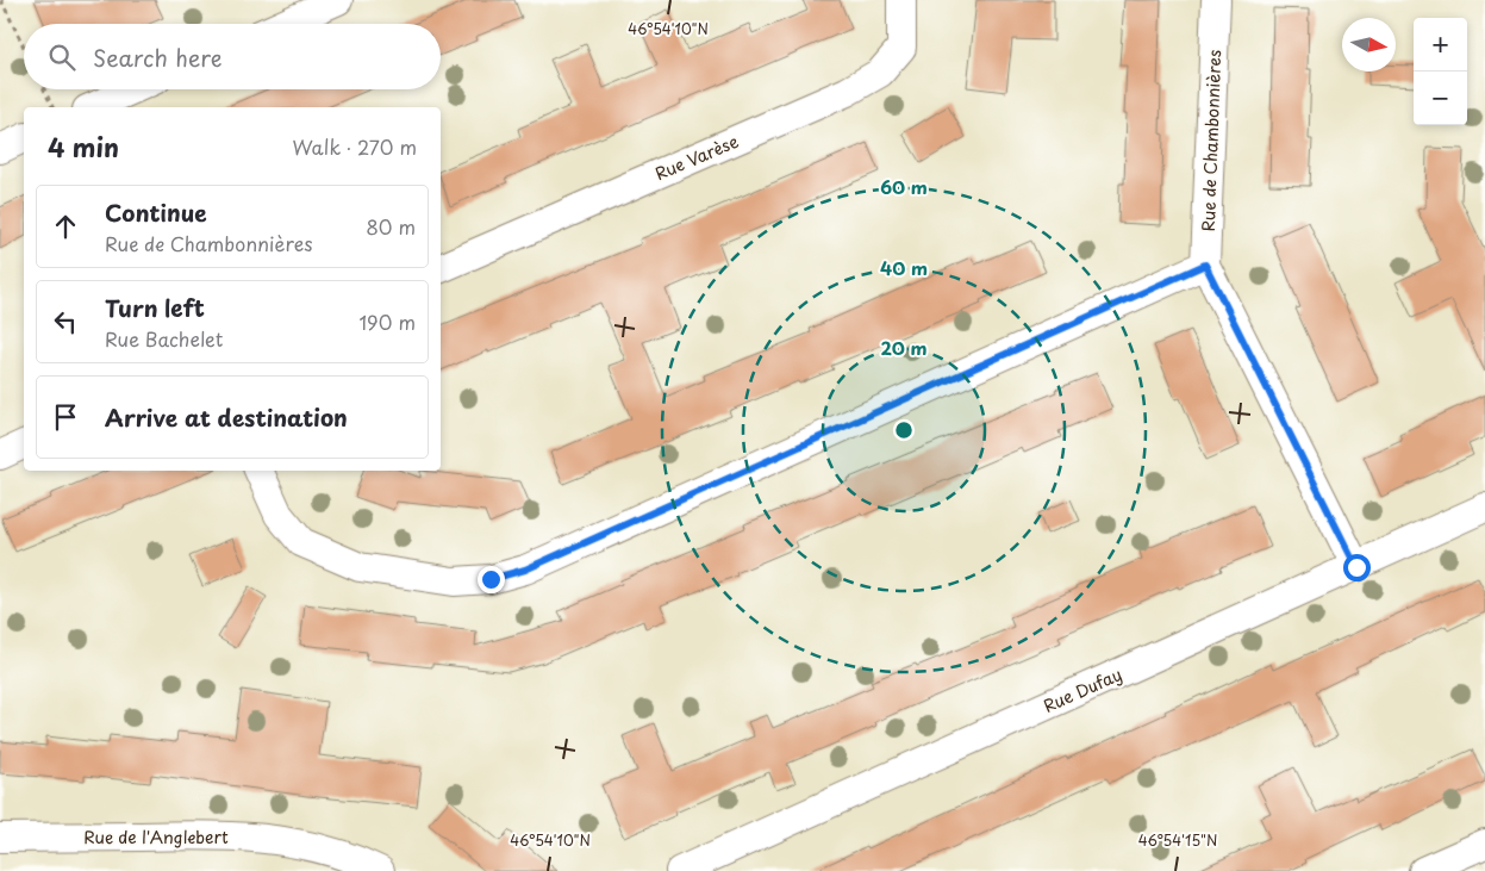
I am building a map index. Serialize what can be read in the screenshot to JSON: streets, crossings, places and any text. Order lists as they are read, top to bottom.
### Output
{
  "streets": {
    "street": [
      "Rue de Chambonnières",
      "Rue Varèse",
      "Rue Dufay",
      "Rue de l'Anglebert"
    ]
  },
  "crossings": [
    ["Rue de Chambonnières", "Rue Dufay"]
  ],
  "north": "right",
  "page": {
    "map_buttons": ["+", "−"],
    "search": "Search here",
    "heading": ["4 min", "Walk · 270 m"],
    "list": [
      ["Continue", "Rue de Chambonnières", "80 m"],
      ["Turn left", "Rue Bachelet", "190 m"],
      "Arrive at destination"
    ]
  },
  "coordinates": ["46°54'10\"N", "46°54'15\"N"],
  "rings": ["60 m", "40 m", "20 m"]
}
